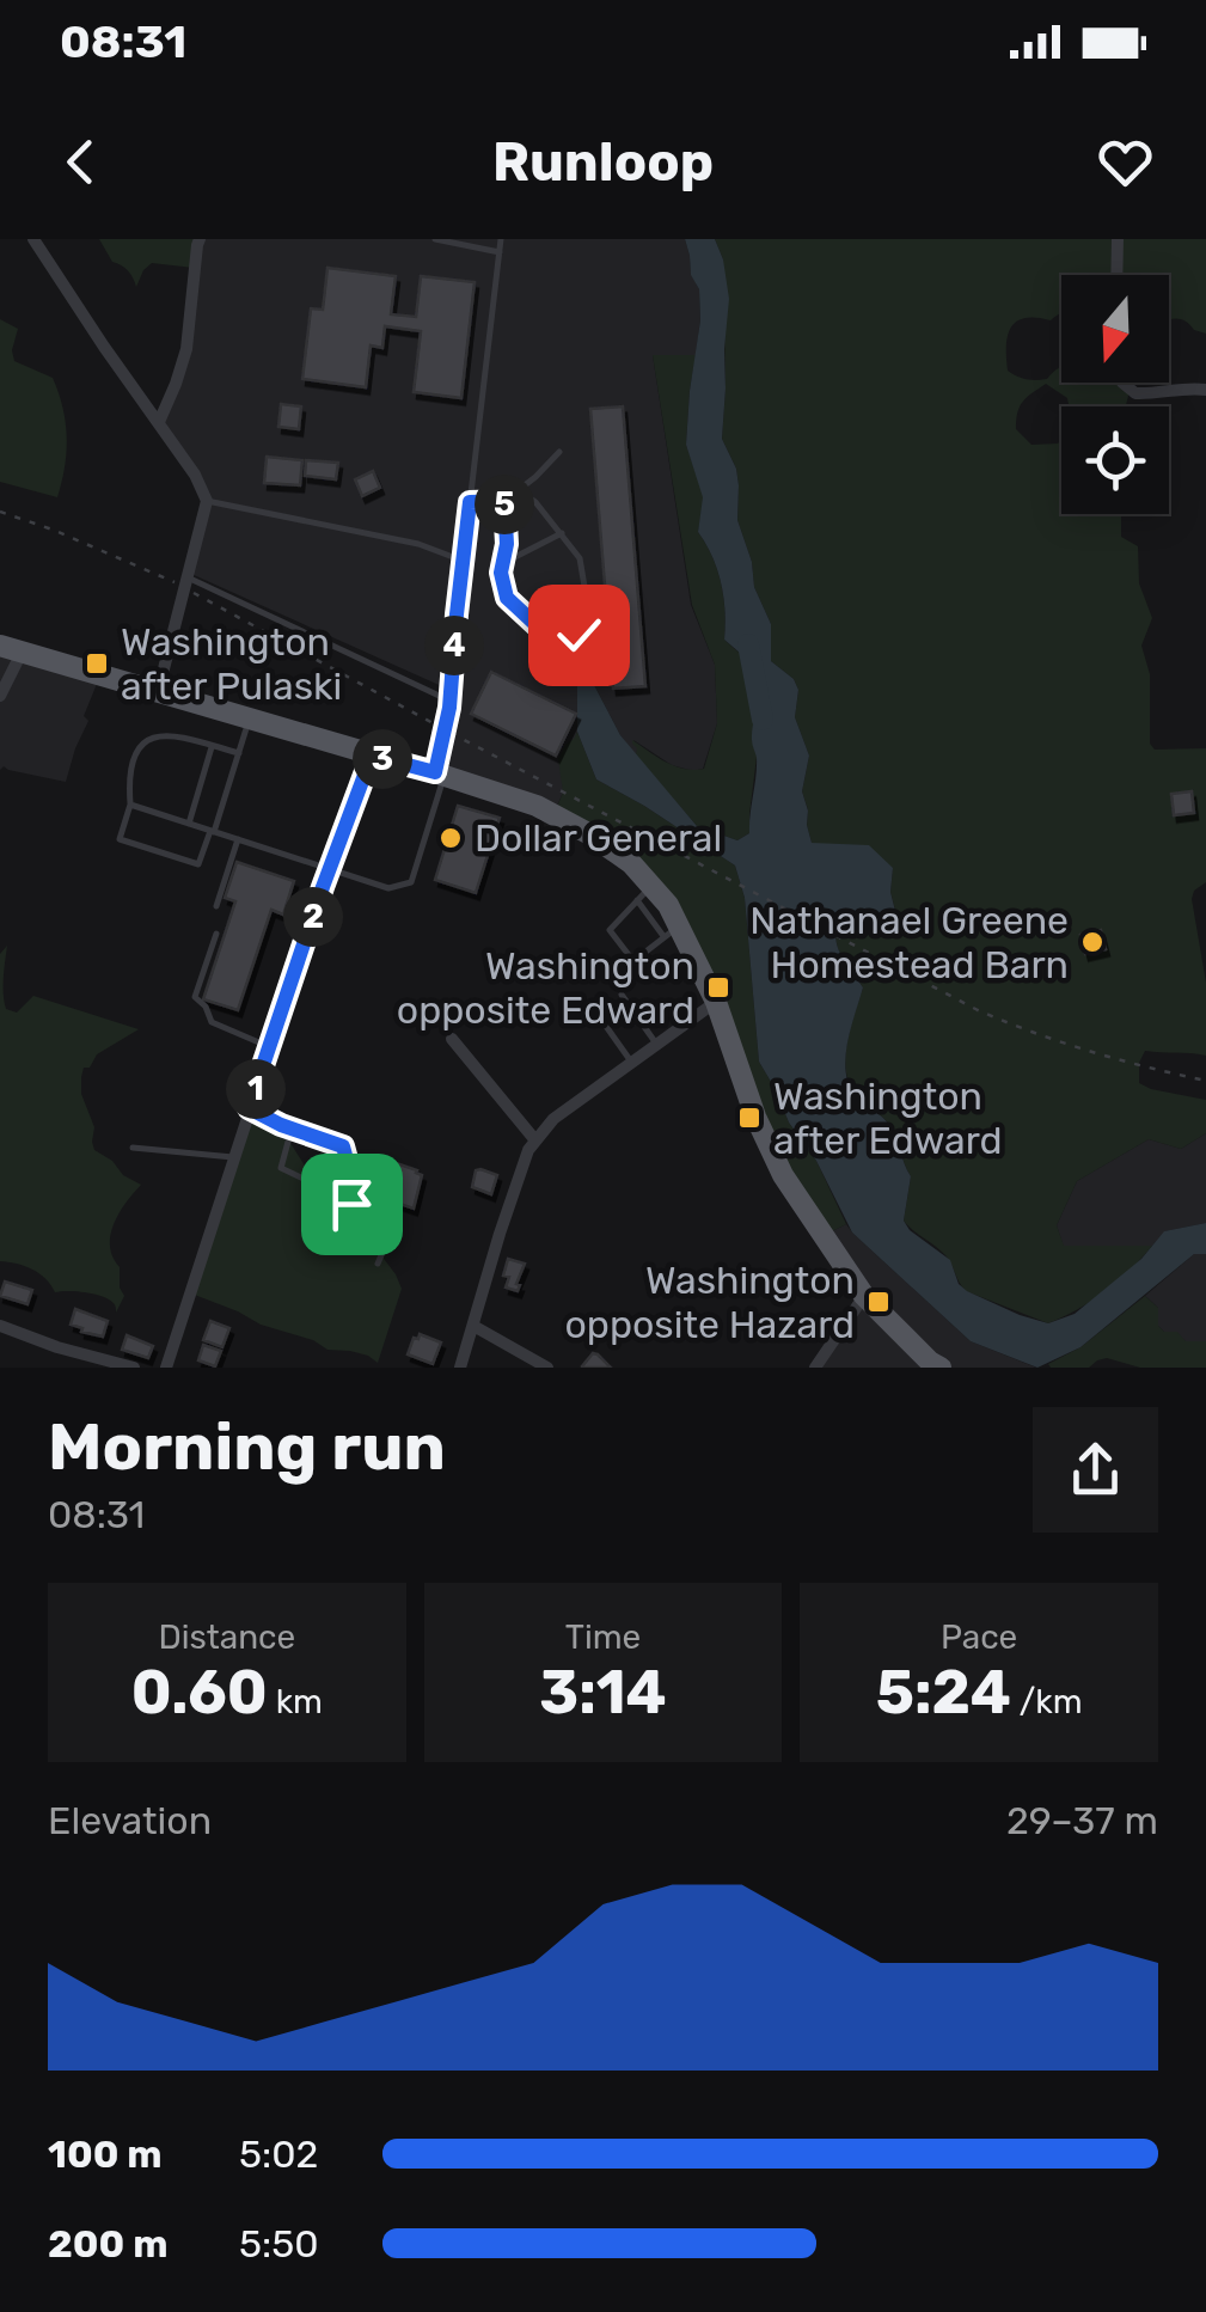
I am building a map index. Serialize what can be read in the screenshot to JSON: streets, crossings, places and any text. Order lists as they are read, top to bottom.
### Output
{
  "places": {
    "transit": [
      "Washington after Pulaski",
      "Washington opposite Edward",
      "Washington after Edward",
      "Washington opposite Hazard"
    ],
    "other": ["Dollar General", "Nathanael Greene Homestead Barn"]
  },
  "north": "bottom",
  "page": {
    "status": "08:31",
    "header": "Runloop",
    "pins": [
      "5",
      "4",
      "3",
      "2",
      "1"
    ],
    "heading": ["Morning run", "08:31"],
    "stats": [
      ["Distance", "0.60 km"],
      ["Time", "3:14"],
      ["Pace", "5:24 /km"]
    ],
    "chart": ["Elevation", "29–37 m"],
    "list": [
      {
        "name": "100 m",
        "note": "5:02"
      },
      {
        "name": "200 m",
        "note": "5:50"
      }
    ]
  }
}
